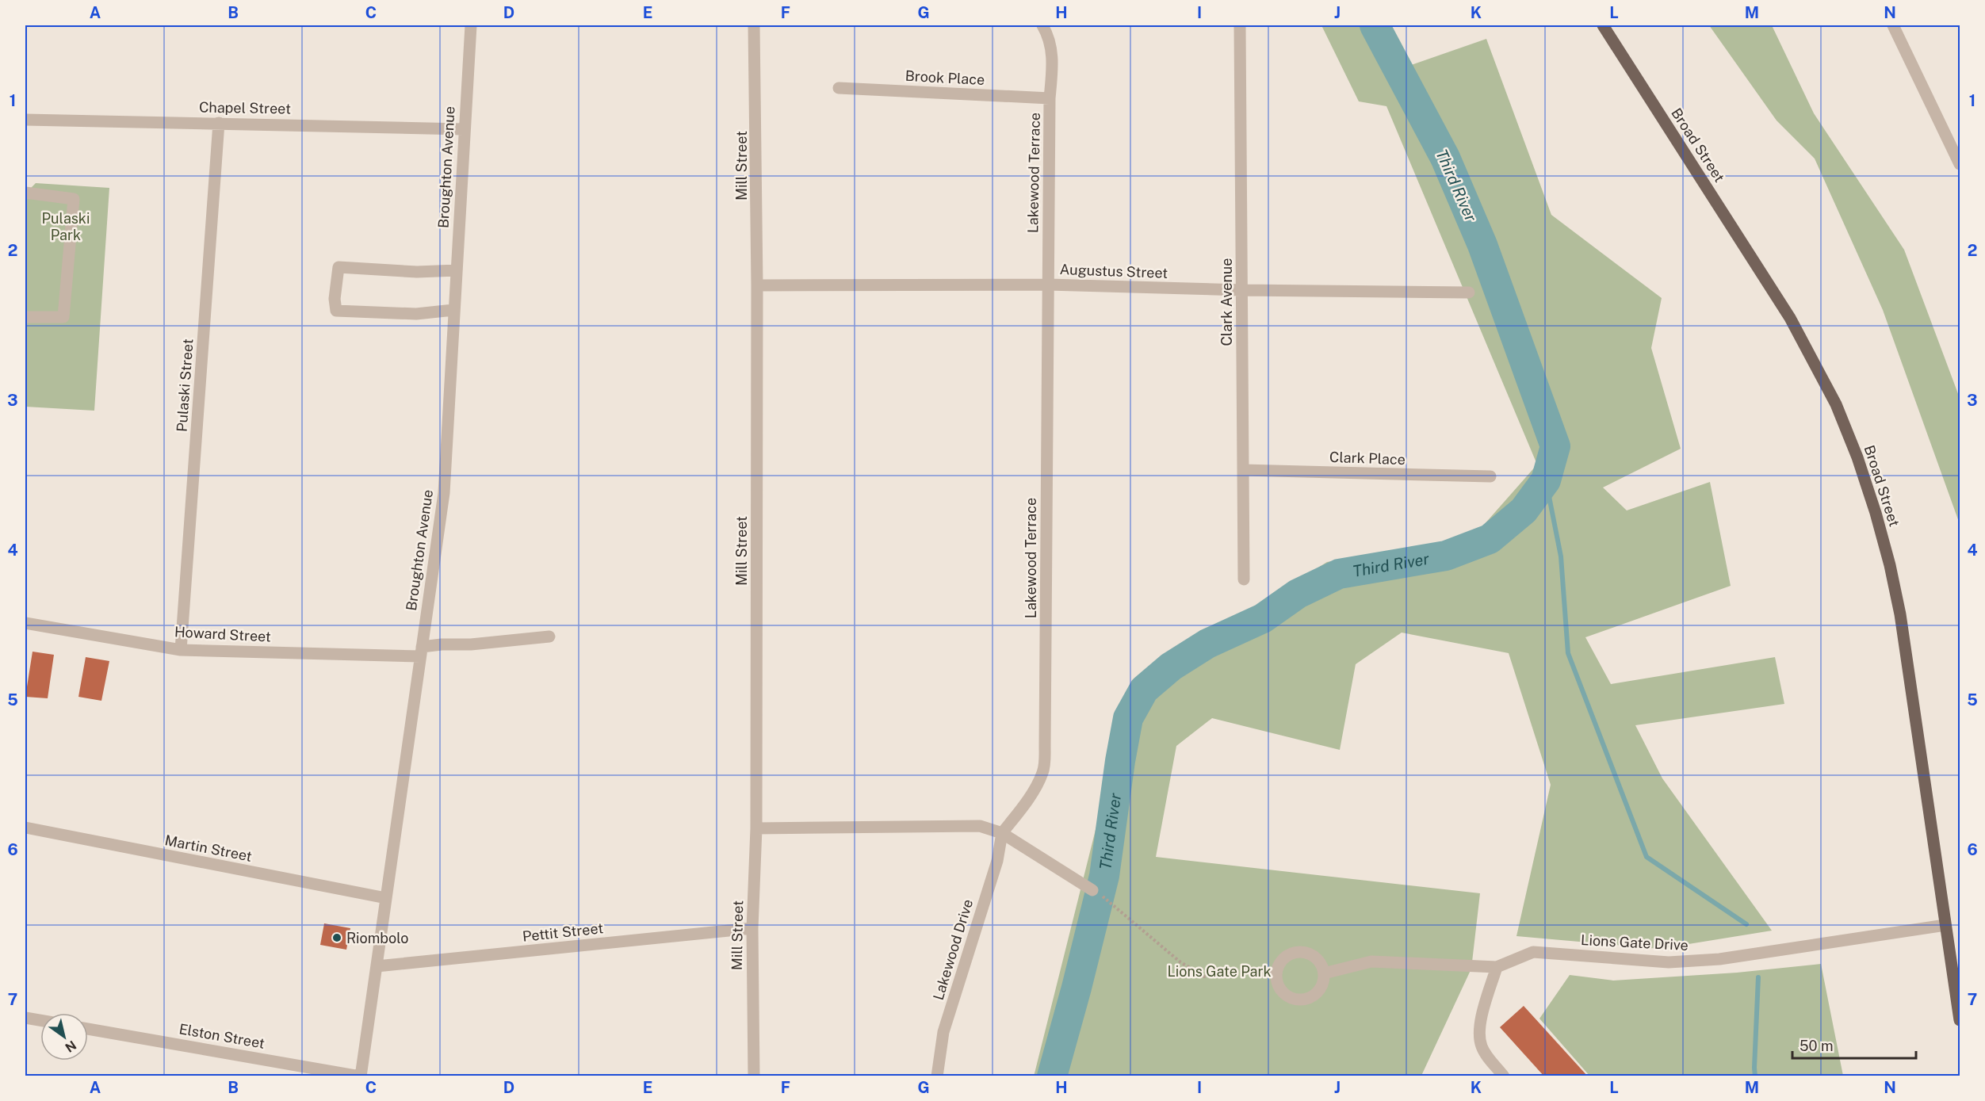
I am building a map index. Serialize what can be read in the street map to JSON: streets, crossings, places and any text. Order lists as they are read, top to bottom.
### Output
{
  "streets": {
    "main road": ["Broad Street"],
    "street": [
      "Brook Place",
      "Chapel Street",
      "Mill Street",
      "Broughton Avenue",
      "Lakewood Terrace",
      "Augustus Street",
      "Clark Avenue",
      "Pulaski Street",
      "Clark Place",
      "Howard Street",
      "Martin Street",
      "Pettit Street",
      "Lions Gate Drive",
      "Lakewood Drive",
      "Elston Street"
    ]
  },
  "crossings": [
    ["Brook Place", "Lakewood Terrace"],
    ["Chapel Street", "Broughton Avenue"],
    ["Chapel Street", "Pulaski Street"],
    ["Broad Street", "Lions Gate Drive"],
    ["Mill Street", "Augustus Street"],
    ["Mill Street", "Pettit Street"],
    ["Broughton Avenue", "Howard Street"],
    ["Broughton Avenue", "Martin Street"],
    ["Broughton Avenue", "Pettit Street"],
    ["Broughton Avenue", "Elston Street"],
    ["Lakewood Terrace", "Augustus Street"],
    ["Lakewood Terrace", "Lakewood Drive"],
    ["Augustus Street", "Clark Avenue"],
    ["Clark Avenue", "Clark Place"],
    ["Pulaski Street", "Howard Street"]
  ],
  "water": ["Third River"],
  "parks": ["Pulaski Park", "Lions Gate Park"],
  "places": ["Riombolo"],
  "scale_bar": "50 m",
  "north": "bottom right",
  "grid": {
    "columns": [
      "A",
      "B",
      "C",
      "D",
      "E",
      "F",
      "G",
      "H",
      "I",
      "J",
      "K",
      "L",
      "M",
      "N"
    ],
    "rows": [
      "1",
      "2",
      "3",
      "4",
      "5",
      "6",
      "7"
    ]
  }
}
